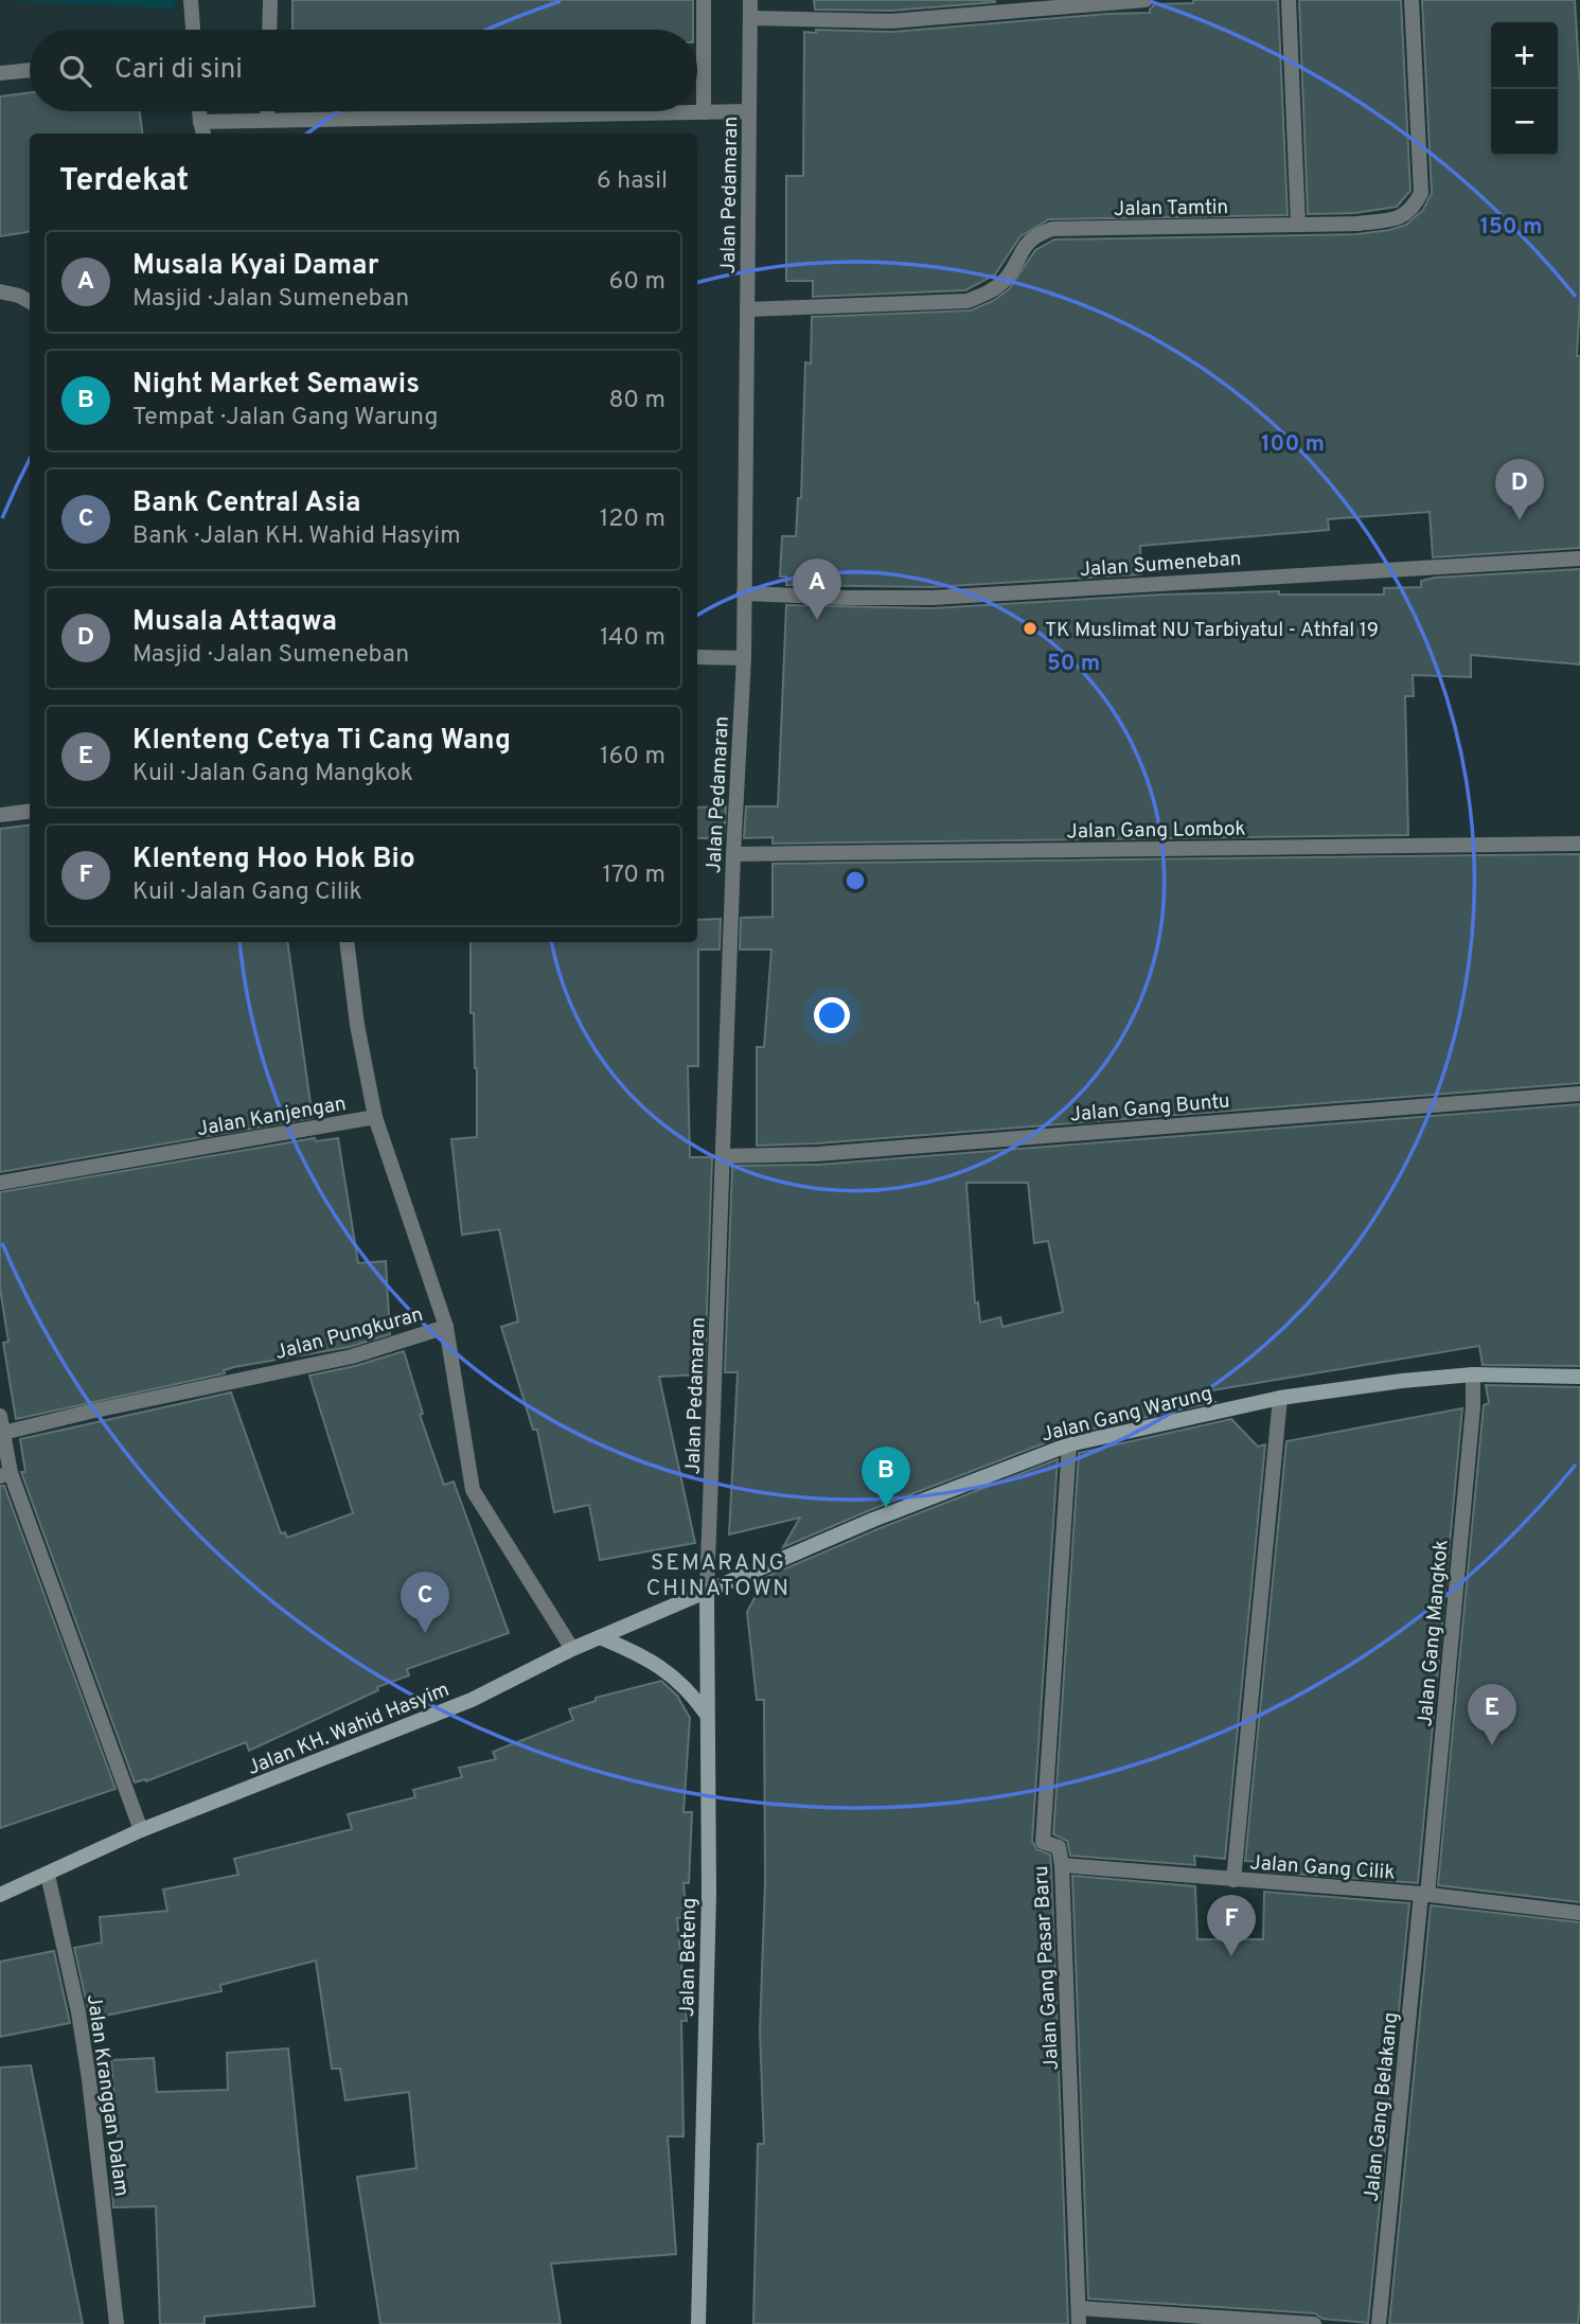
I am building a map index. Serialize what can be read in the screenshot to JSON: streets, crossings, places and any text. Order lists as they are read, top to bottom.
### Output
{
  "streets": {
    "street": [
      "Jalan Pedamaran",
      "Jalan Tamtin",
      "Jalan Sumeneban",
      "Jalan Gang Lombok",
      "Jalan Gang Buntu",
      "Jalan Kanjengan",
      "Jalan Pungkuran",
      "Jalan Gang Warung",
      "Jalan Gang Mangkok",
      "Jalan KH. Wahid Hasyim",
      "Jalan Gang Cilik",
      "Jalan Beteng",
      "Jalan Gang Pasar Baru",
      "Jalan Kranggan Dalam",
      "Jalan Gang Belakang"
    ]
  },
  "crossings": [
    ["Jalan Pedamaran", "Jalan Tamtin"],
    ["Jalan Pedamaran", "Jalan Sumeneban"],
    ["Jalan Pedamaran", "Jalan Gang Lombok"],
    ["Jalan Pedamaran", "Jalan Gang Buntu"],
    ["Jalan Pedamaran", "Jalan Gang Warung"],
    ["Jalan Pedamaran", "Jalan KH. Wahid Hasyim"],
    ["Jalan Pedamaran", "Jalan Beteng"],
    ["Jalan Kanjengan", "Jalan Pungkuran"],
    ["Jalan Pungkuran", "Jalan KH. Wahid Hasyim"],
    ["Jalan Gang Warung", "Jalan Gang Mangkok"],
    ["Jalan Gang Warung", "Jalan KH. Wahid Hasyim"],
    ["Jalan Gang Warung", "Jalan Beteng"],
    ["Jalan Gang Warung", "Jalan Gang Pasar Baru"],
    ["Jalan Gang Mangkok", "Jalan Gang Cilik"],
    ["Jalan Gang Mangkok", "Jalan Gang Belakang"],
    ["Jalan KH. Wahid Hasyim", "Jalan Beteng"],
    ["Jalan KH. Wahid Hasyim", "Jalan Kranggan Dalam"],
    ["Jalan Gang Cilik", "Jalan Gang Pasar Baru"],
    ["Jalan Gang Cilik", "Jalan Gang Belakang"]
  ],
  "districts": ["SEMARANG CHINATOWN"],
  "places": ["TK Muslimat NU Tarbiyatul - Athfal 19"],
  "page": {
    "map_buttons": ["+", "−"],
    "search": "Cari di sini",
    "heading": ["Terdekat", "6 hasil"],
    "list": [
      {
        "mark": "A",
        "name": "Musala Kyai Damar",
        "note": "Masjid · Jalan Sumeneban",
        "value": "60 m"
      },
      {
        "mark": "B",
        "name": "Night Market Semawis",
        "note": "Tempat · Jalan Gang Warung",
        "value": "80 m"
      },
      {
        "mark": "C",
        "name": "Bank Central Asia",
        "note": "Bank · Jalan KH. Wahid Hasyim",
        "value": "120 m"
      },
      {
        "mark": "D",
        "name": "Musala Attaqwa",
        "note": "Masjid · Jalan Sumeneban",
        "value": "140 m"
      },
      {
        "mark": "E",
        "name": "Klenteng Cetya Ti Cang Wang",
        "note": "Kuil · Jalan Gang Mangkok",
        "value": "160 m"
      },
      {
        "mark": "F",
        "name": "Klenteng Hoo Hok Bio",
        "note": "Kuil · Jalan Gang Cilik",
        "value": "170 m"
      }
    ],
    "pins": [
      "D",
      "A",
      "B",
      "C",
      "E",
      "F"
    ]
  },
  "rings": ["150 m", "100 m", "50 m"]
}
